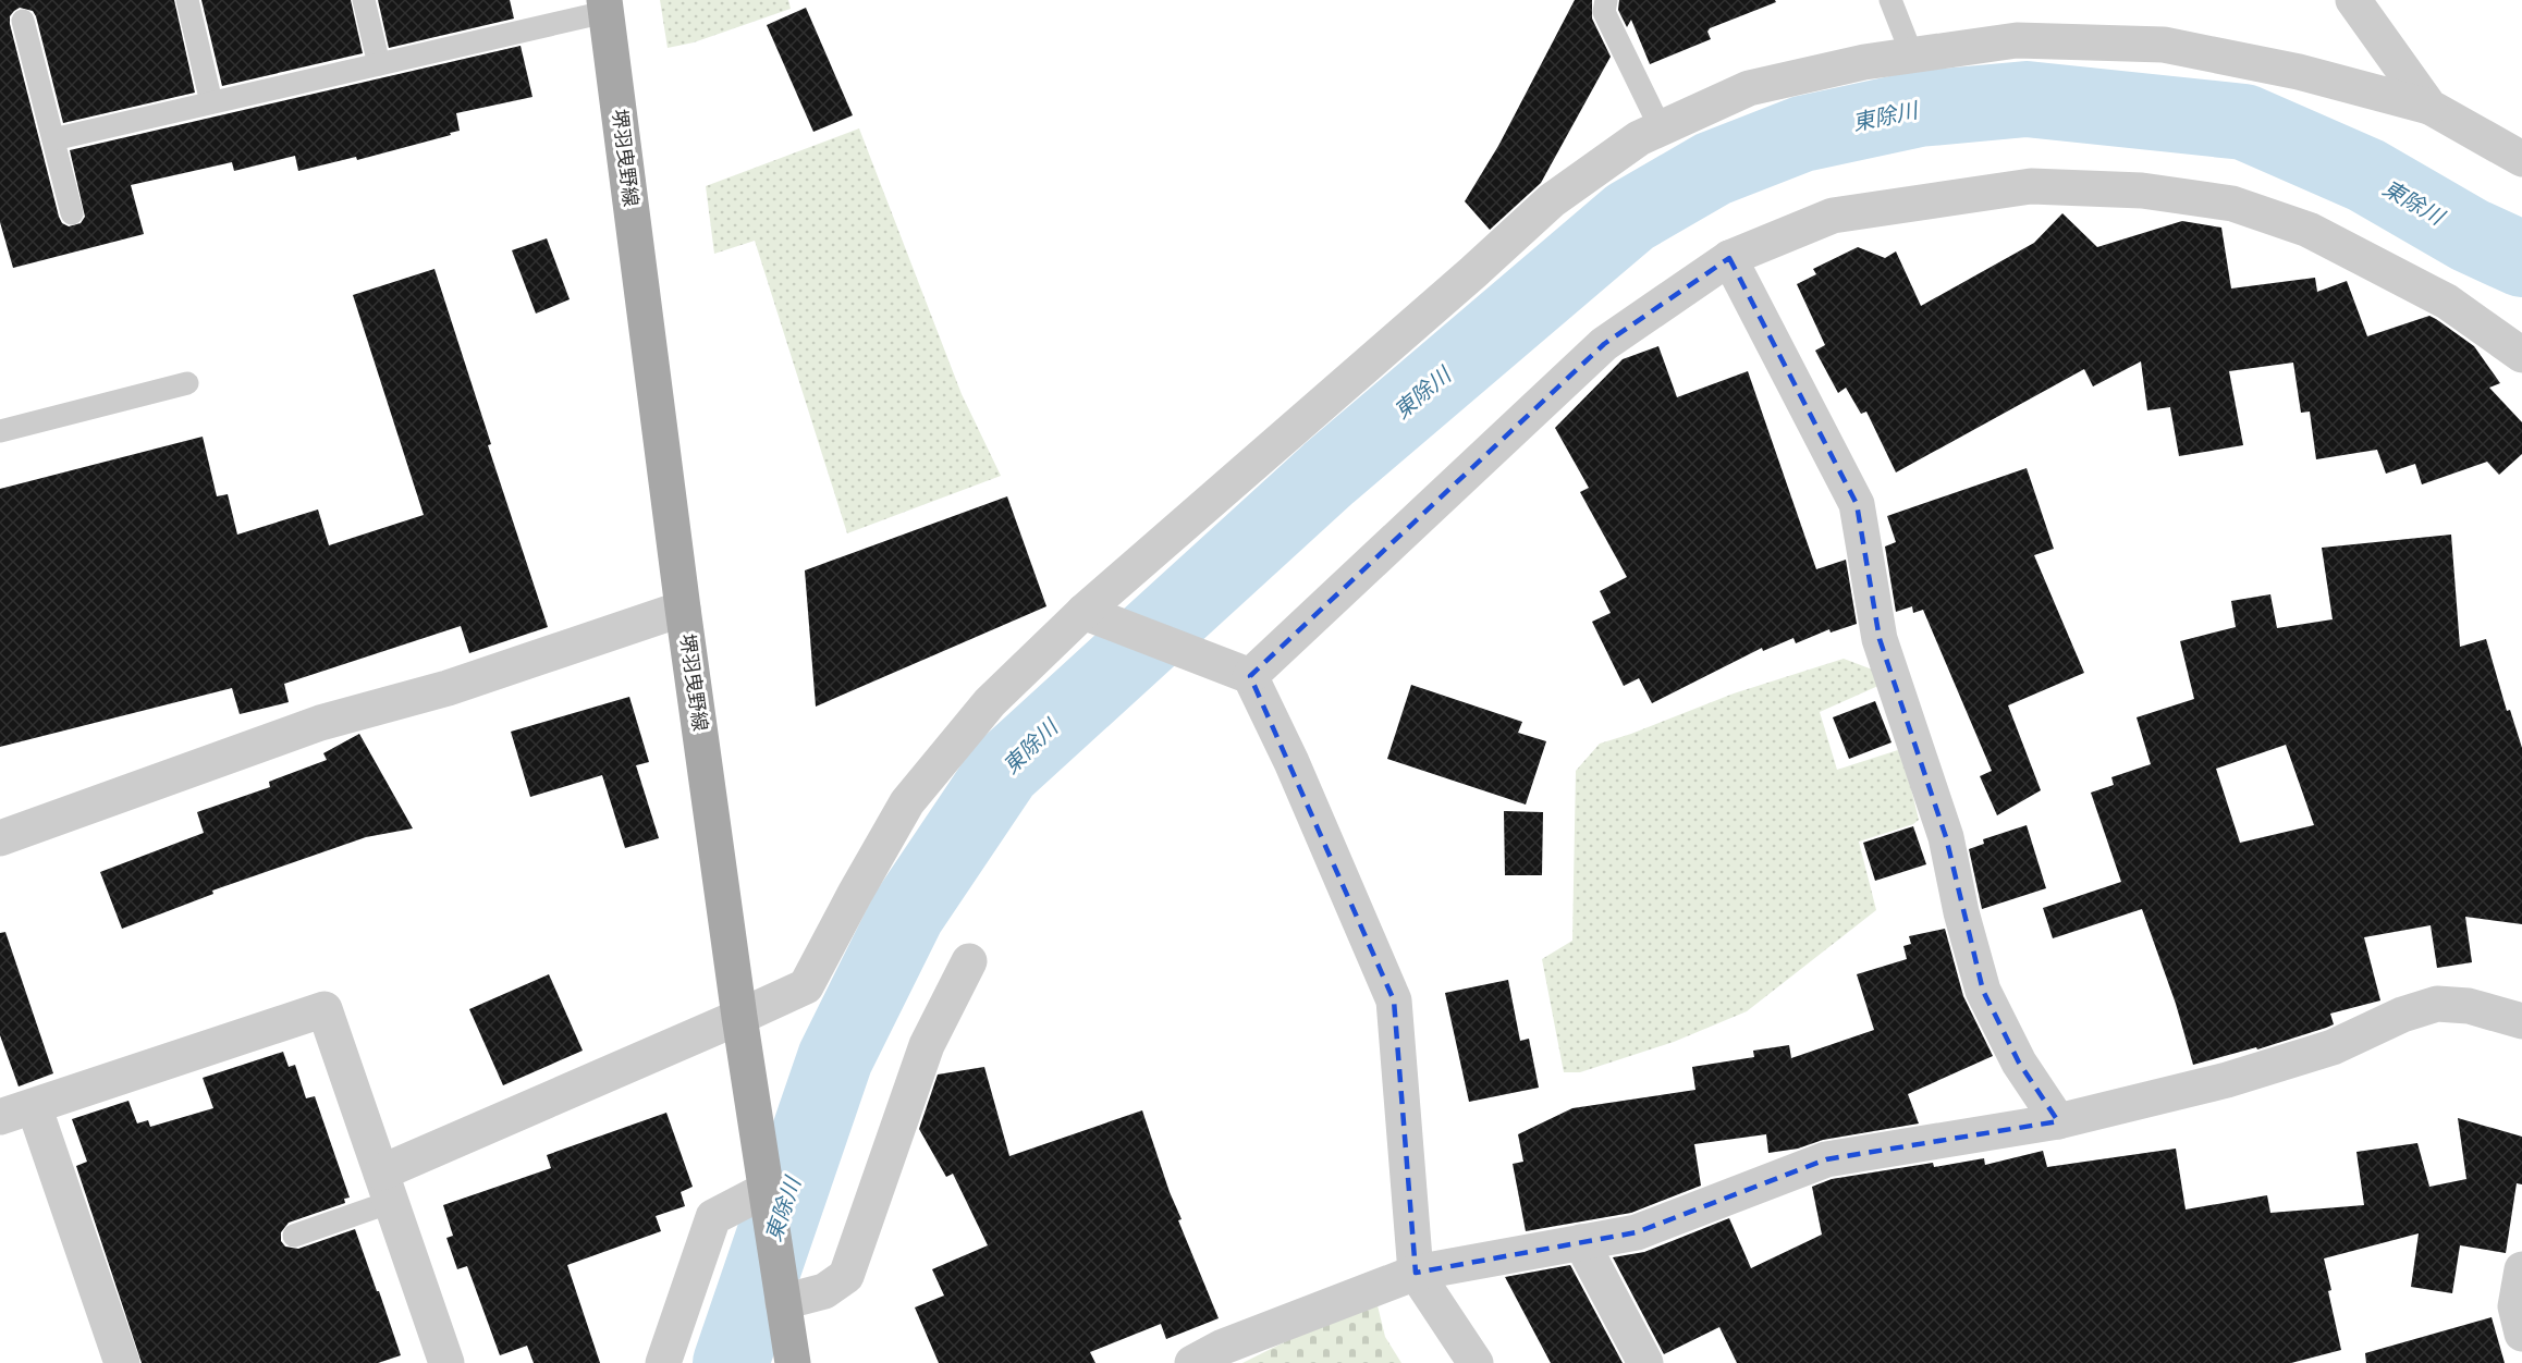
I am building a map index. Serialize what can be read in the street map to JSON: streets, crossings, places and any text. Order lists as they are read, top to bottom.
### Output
{
  "streets": {
    "main road": ["堺羽曳野線"]
  },
  "water": ["東除川"]
}
